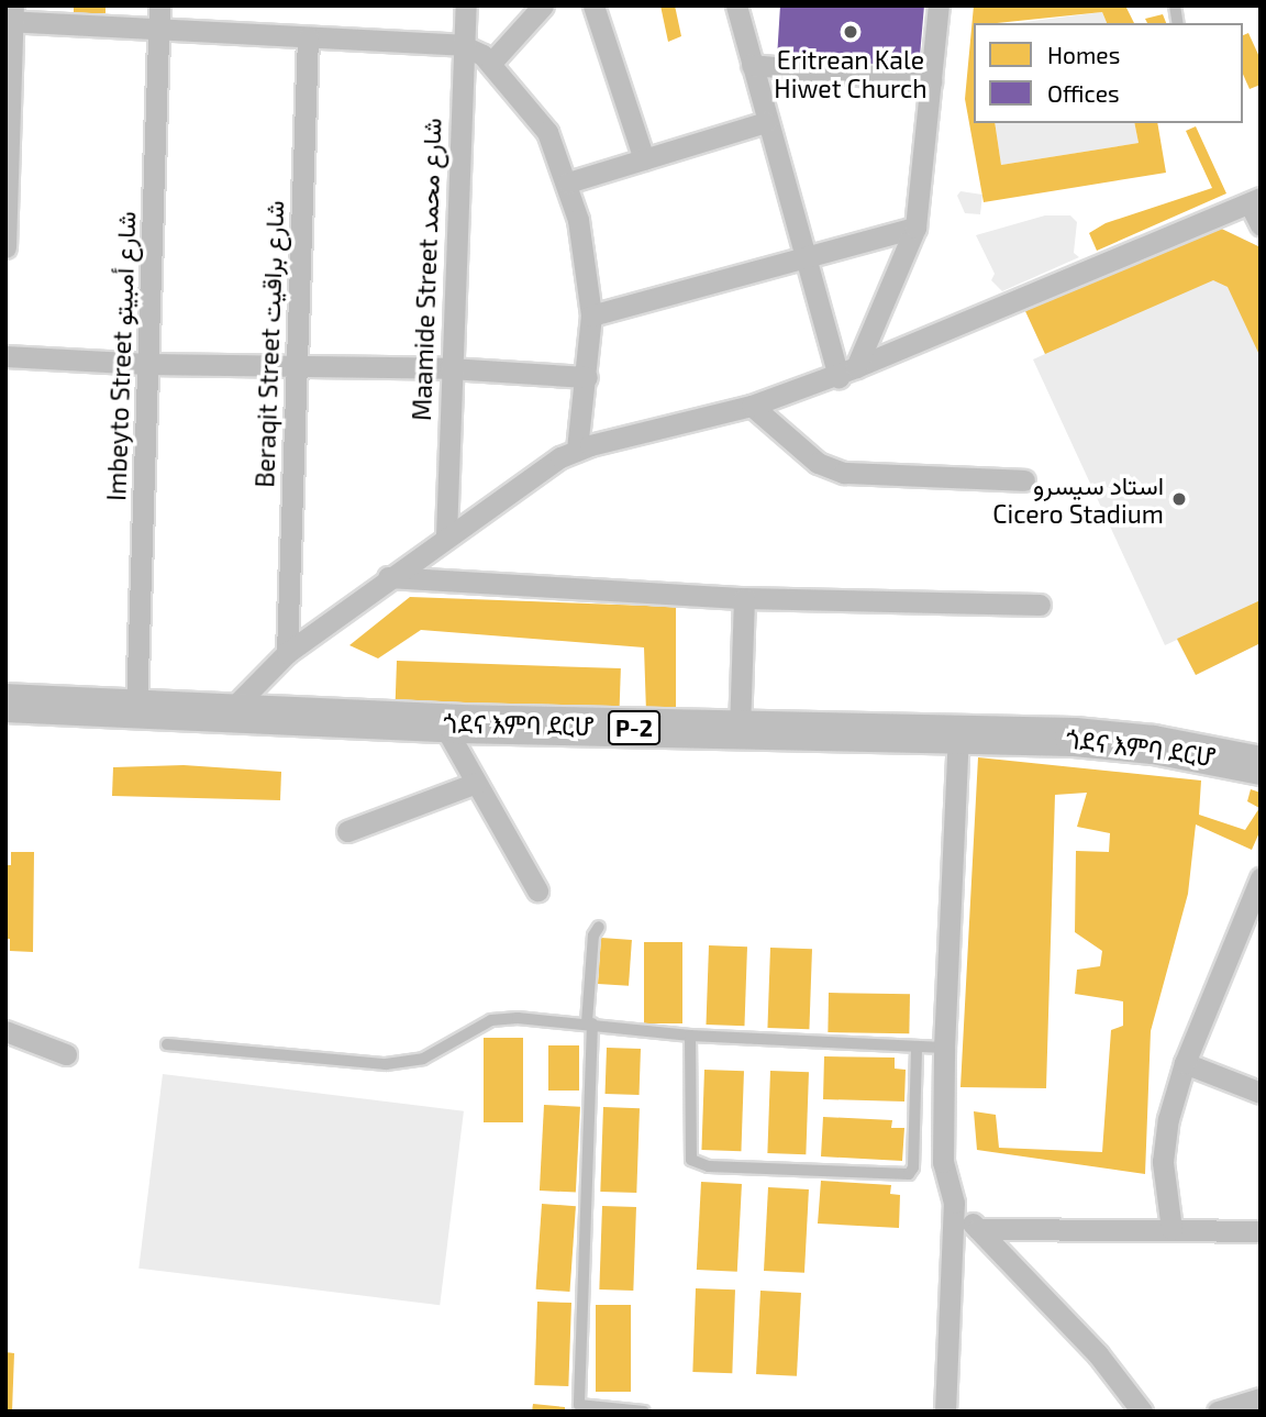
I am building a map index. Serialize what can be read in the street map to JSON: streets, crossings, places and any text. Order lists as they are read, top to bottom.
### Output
{
  "streets": {
    "highway": ["ጎደና እምባ ደርሆ", "P-2"],
    "street": ["Maamide Street شارع محمد", "Beraqit Street شارع براقيت", "Imbeyto Street شارع أمبيتو"]
  },
  "crossings": [
    ["Imbeyto Street شارع أمبيتو", "ጎደና እምባ ደርሆ"]
  ],
  "places": ["Eritrean Kale Hiwet Church", "استاد سيسرو Cicero Stadium"],
  "legend": ["Homes", "Offices"]
}
